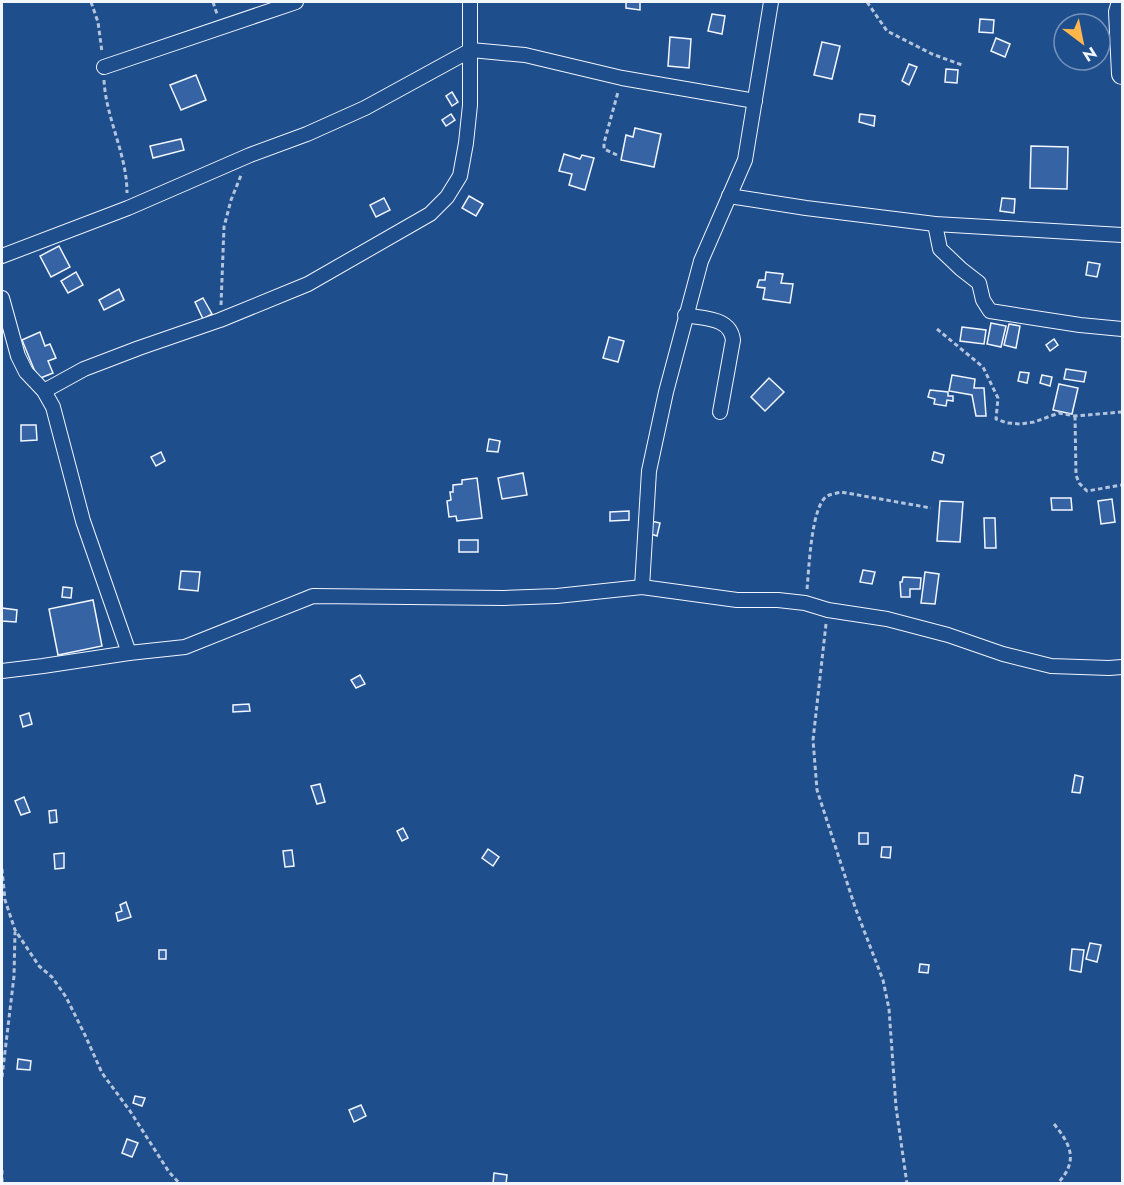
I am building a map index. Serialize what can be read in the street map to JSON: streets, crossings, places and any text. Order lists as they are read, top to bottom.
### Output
{
  "north": "bottom right"
}
